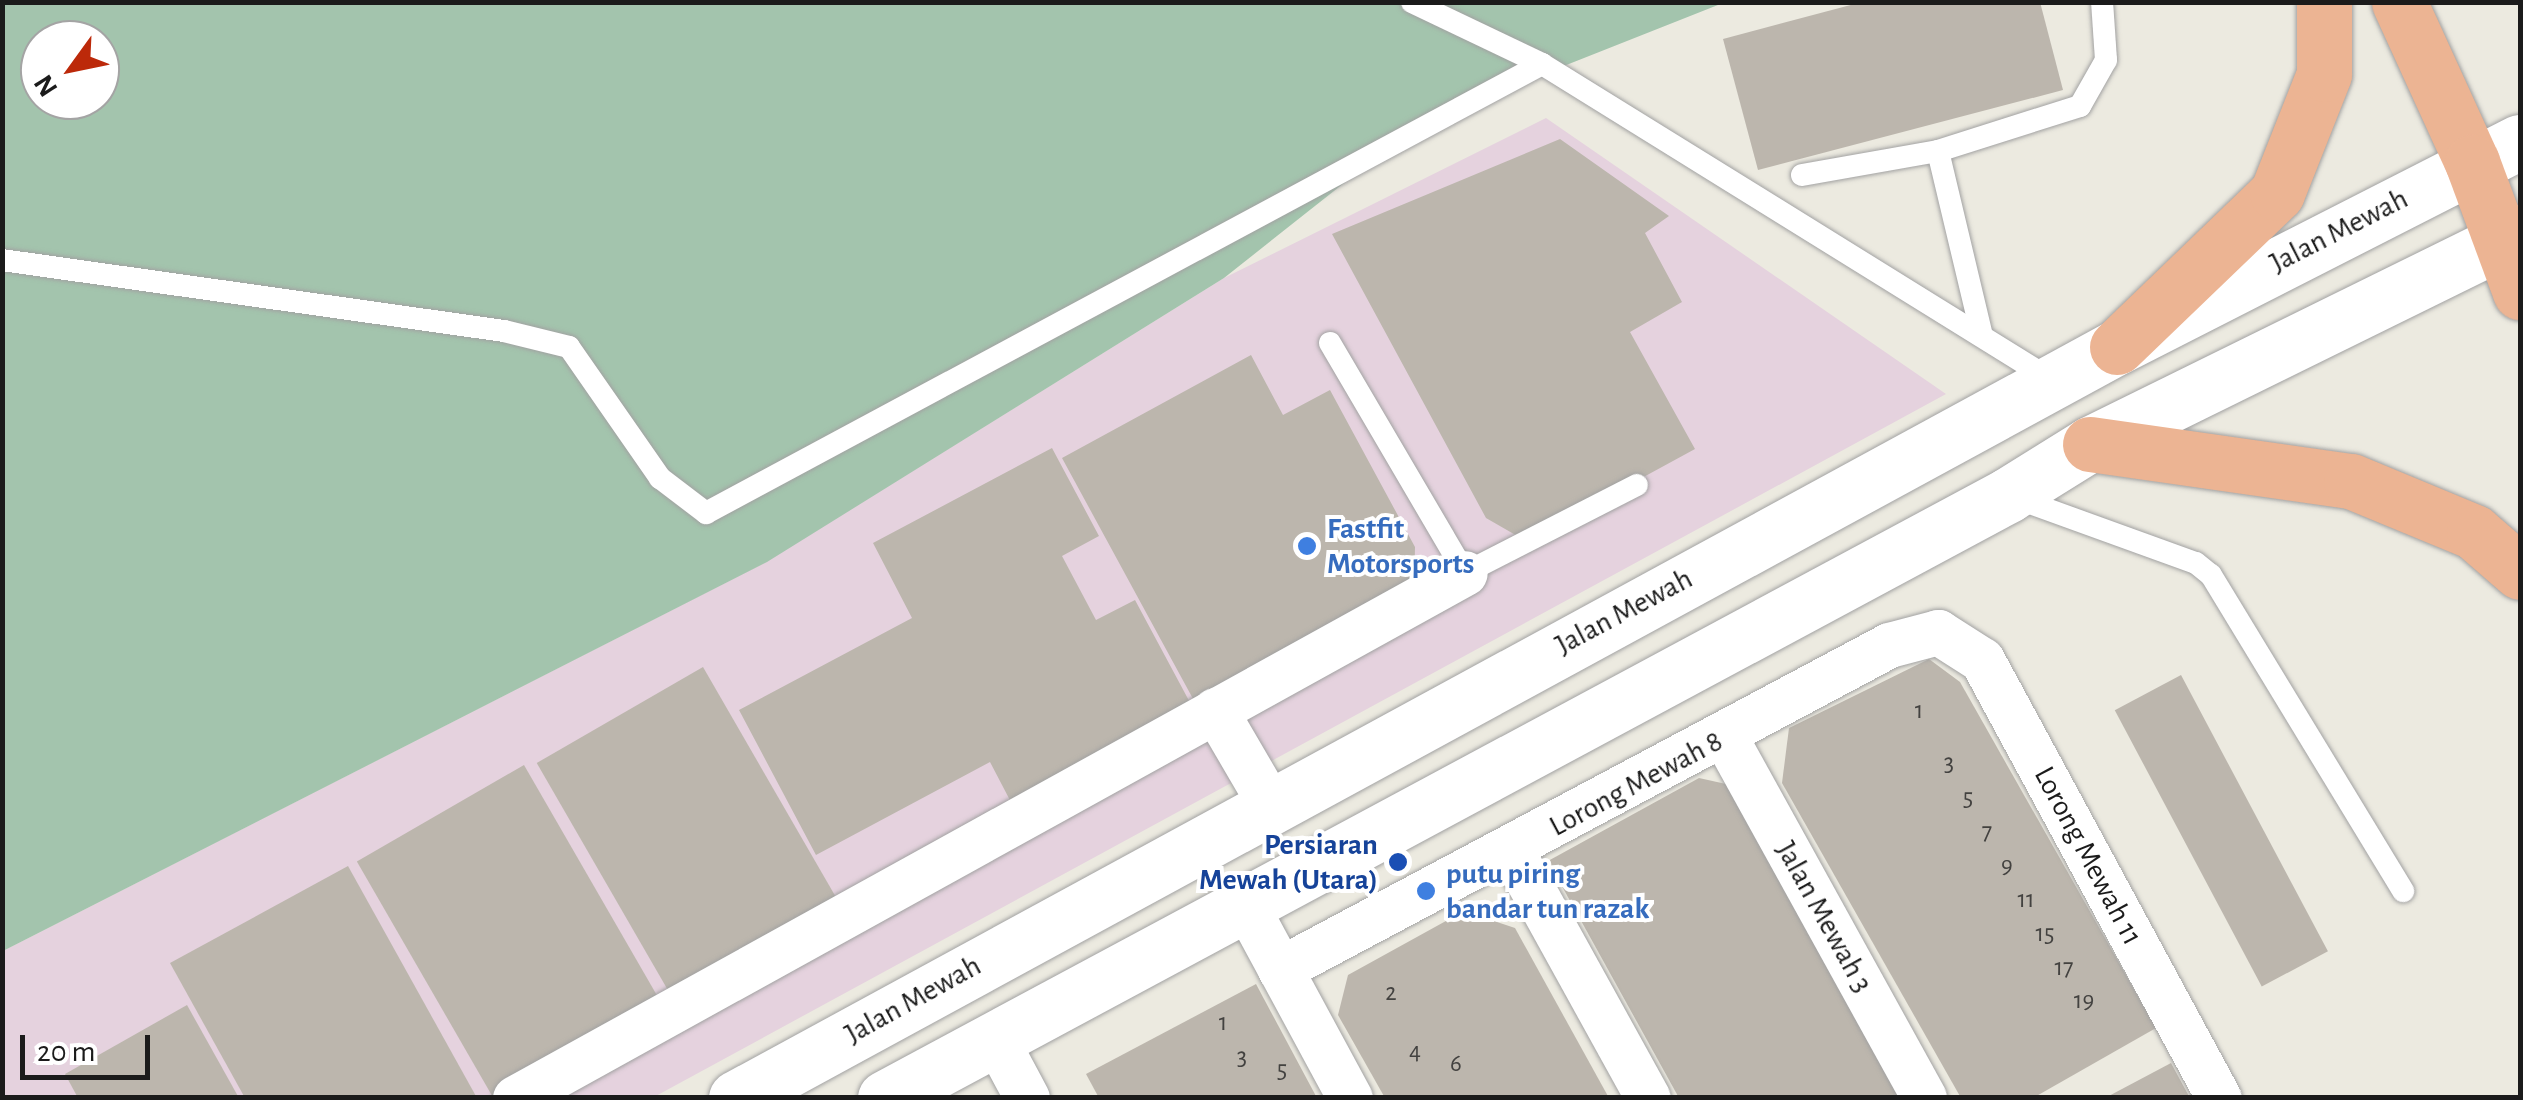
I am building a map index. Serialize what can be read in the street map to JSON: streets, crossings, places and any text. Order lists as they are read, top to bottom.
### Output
{
  "streets": {
    "street": [
      "Jalan Mewah",
      "Lorong Mewah 8",
      "Lorong Mewah 11",
      "Jalan Mewah 3"
    ]
  },
  "crossings": [
    ["Lorong Mewah 8", "Lorong Mewah 11"],
    ["Lorong Mewah 8", "Jalan Mewah 3"]
  ],
  "places": ["Fastfit Motorsports", "Persiaran Mewah (Utara)", "putu piring bandar tun razak"],
  "house_numbers": [
    "1",
    "3",
    "5",
    "7",
    "9",
    "11",
    "15",
    "17",
    "2",
    "19",
    "1",
    "4",
    "3",
    "6",
    "5"
  ],
  "scale_bar": "20 m",
  "north": "bottom left"
}
